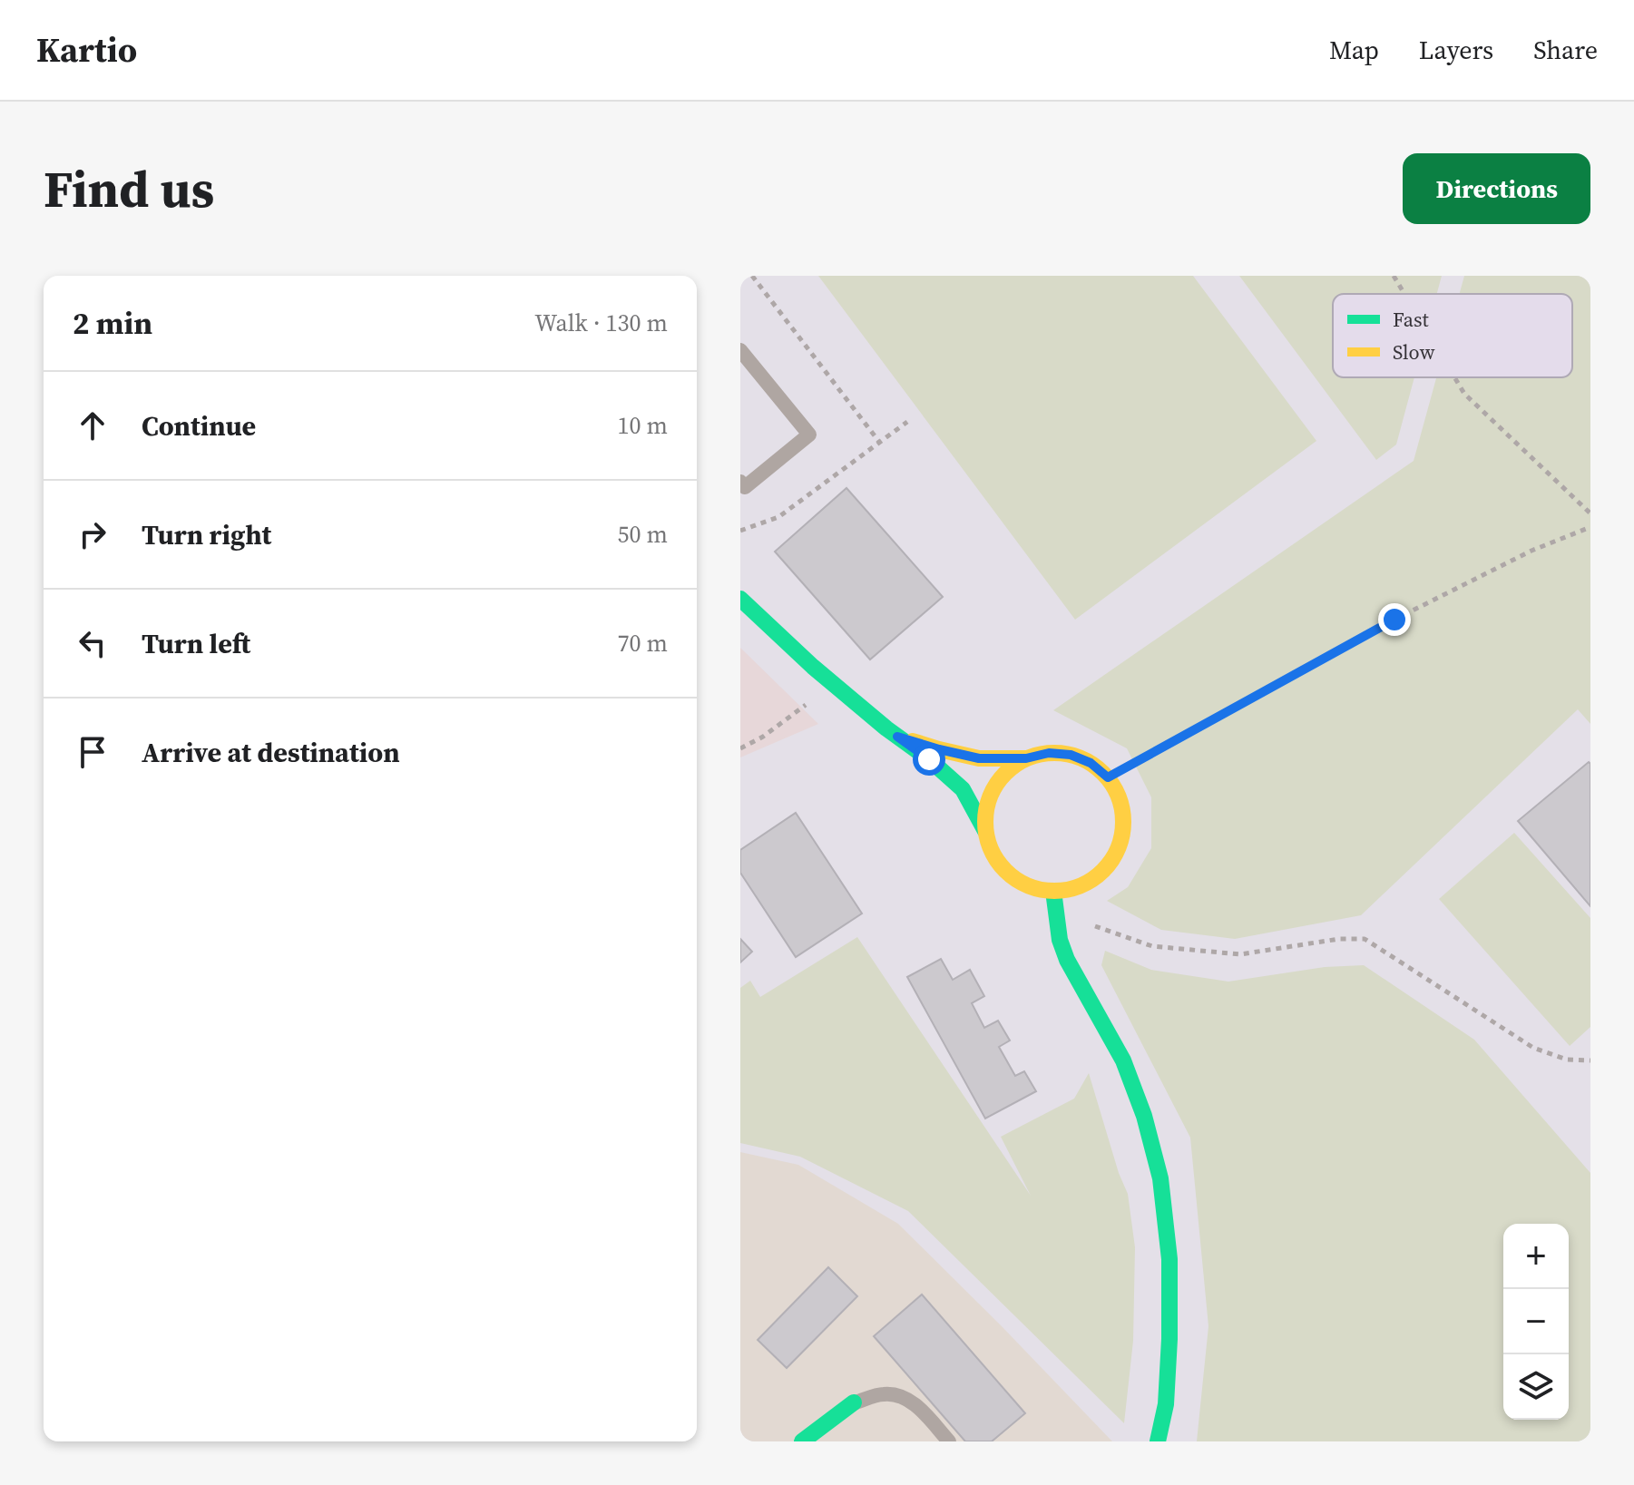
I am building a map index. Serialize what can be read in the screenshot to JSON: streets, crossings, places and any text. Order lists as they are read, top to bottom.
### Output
{
  "legend": ["Fast", "Slow"],
  "page": {
    "header": "Kartio",
    "nav": ["Map", "Layers", "Share"],
    "buttons": "Directions",
    "title": "Find us",
    "heading": ["2 min", "Walk · 130 m"],
    "list": [
      ["Continue", "10 m"],
      ["Turn right", "50 m"],
      ["Turn left", "70 m"],
      "Arrive at destination"
    ],
    "map_buttons": ["+", "−"]
  }
}
